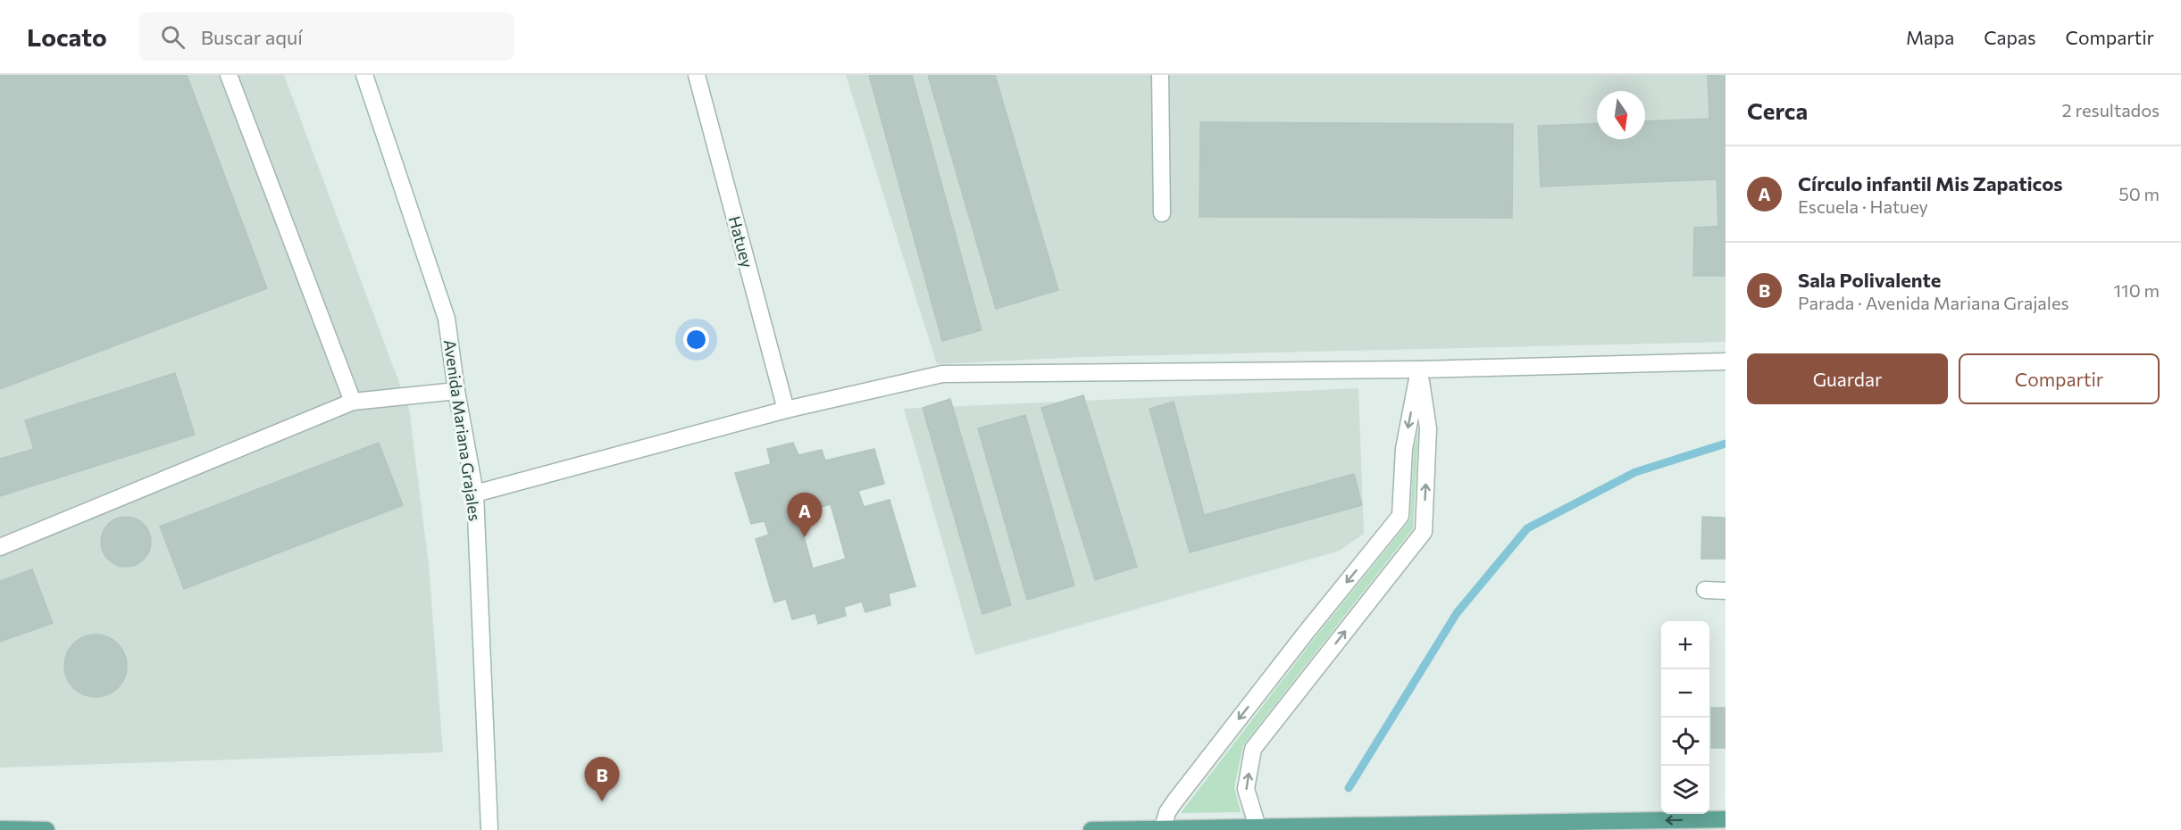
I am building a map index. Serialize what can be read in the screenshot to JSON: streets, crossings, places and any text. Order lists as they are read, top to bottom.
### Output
{
  "streets": {
    "street": ["Hatuey", "Avenida Mariana Grajales"]
  },
  "north": "bottom",
  "page": {
    "header": "Locato",
    "search": "Buscar aquí",
    "nav": ["Mapa", "Capas", "Compartir"],
    "heading": ["Cerca", "2 resultados"],
    "list": [
      {
        "mark": "A",
        "name": "Círculo infantil Mis Zapaticos",
        "note": "Escuela · Hatuey",
        "value": "50 m"
      },
      {
        "mark": "B",
        "name": "Sala Polivalente",
        "note": "Parada · Avenida Mariana Grajales",
        "value": "110 m"
      }
    ],
    "buttons": ["Guardar", "Compartir"],
    "pins": ["A", "B"],
    "map_buttons": ["+", "−"]
  }
}
